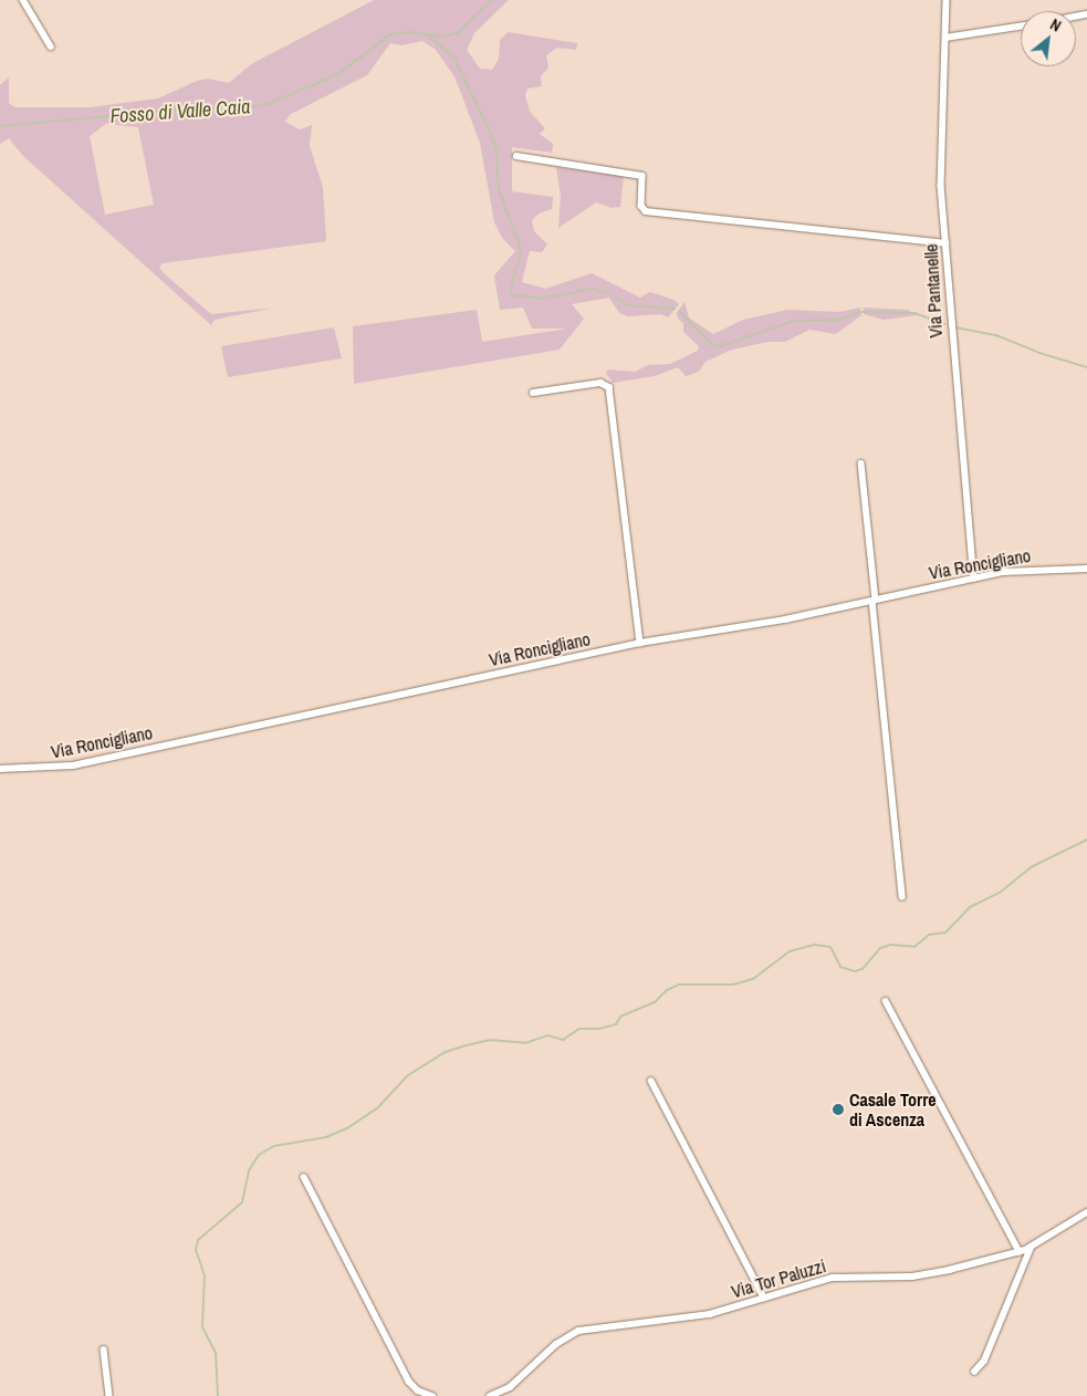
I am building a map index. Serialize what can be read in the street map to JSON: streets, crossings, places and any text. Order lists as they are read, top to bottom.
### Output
{
  "streets": {
    "street": ["Via Pantanelle", "Via Roncigliano", "Via Tor Paluzzi"]
  },
  "crossings": [
    ["Via Pantanelle", "Via Roncigliano"]
  ],
  "water": ["Fosso di Valle Caia"],
  "places": ["Casale Torre di Ascenza"],
  "north": "top right"
}
